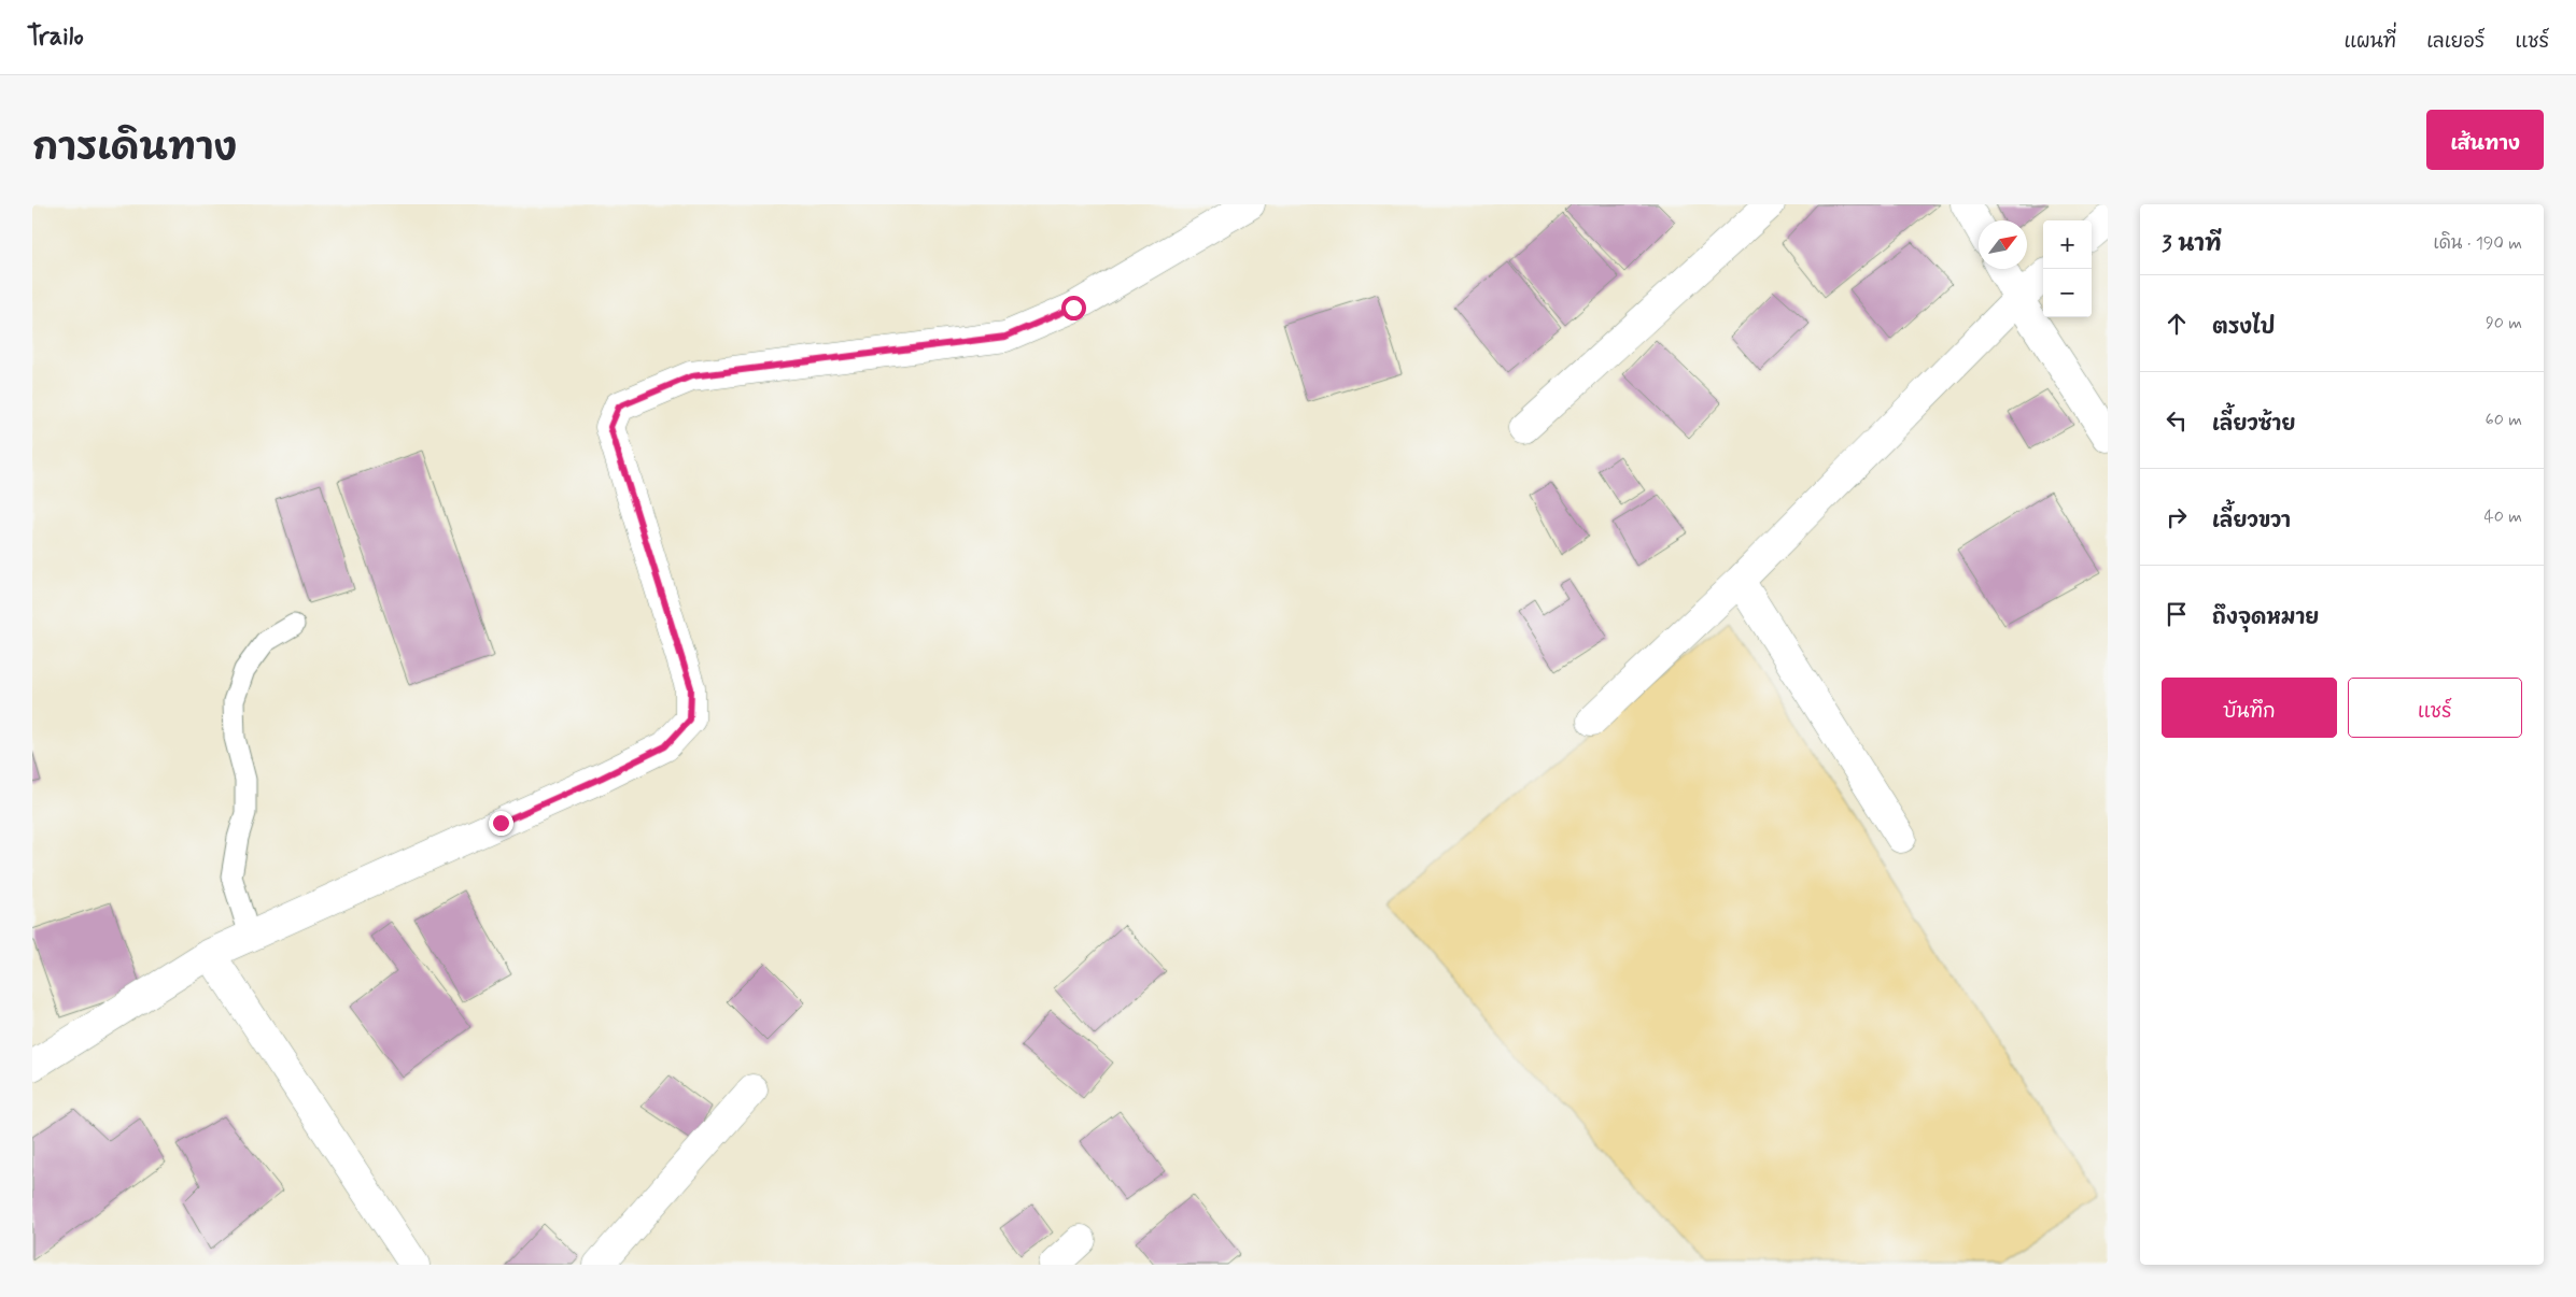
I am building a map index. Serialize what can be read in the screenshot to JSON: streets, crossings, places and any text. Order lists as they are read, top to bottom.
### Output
{
  "north": "top right",
  "page": {
    "header": "Trailo",
    "nav": ["แผนที่", "เลเยอร์", "แชร์"],
    "title": "การเดินทาง",
    "buttons": [
      "เส้นทาง",
      ["บันทึก", "แชร์"]
    ],
    "heading": ["3 นาที", "เดิน · 190 m"],
    "map_buttons": ["+", "−"],
    "list": [
      ["ตรงไป", "90 m"],
      ["เลี้ยวซ้าย", "60 m"],
      ["เลี้ยวขวา", "40 m"],
      "ถึงจุดหมาย"
    ]
  }
}
